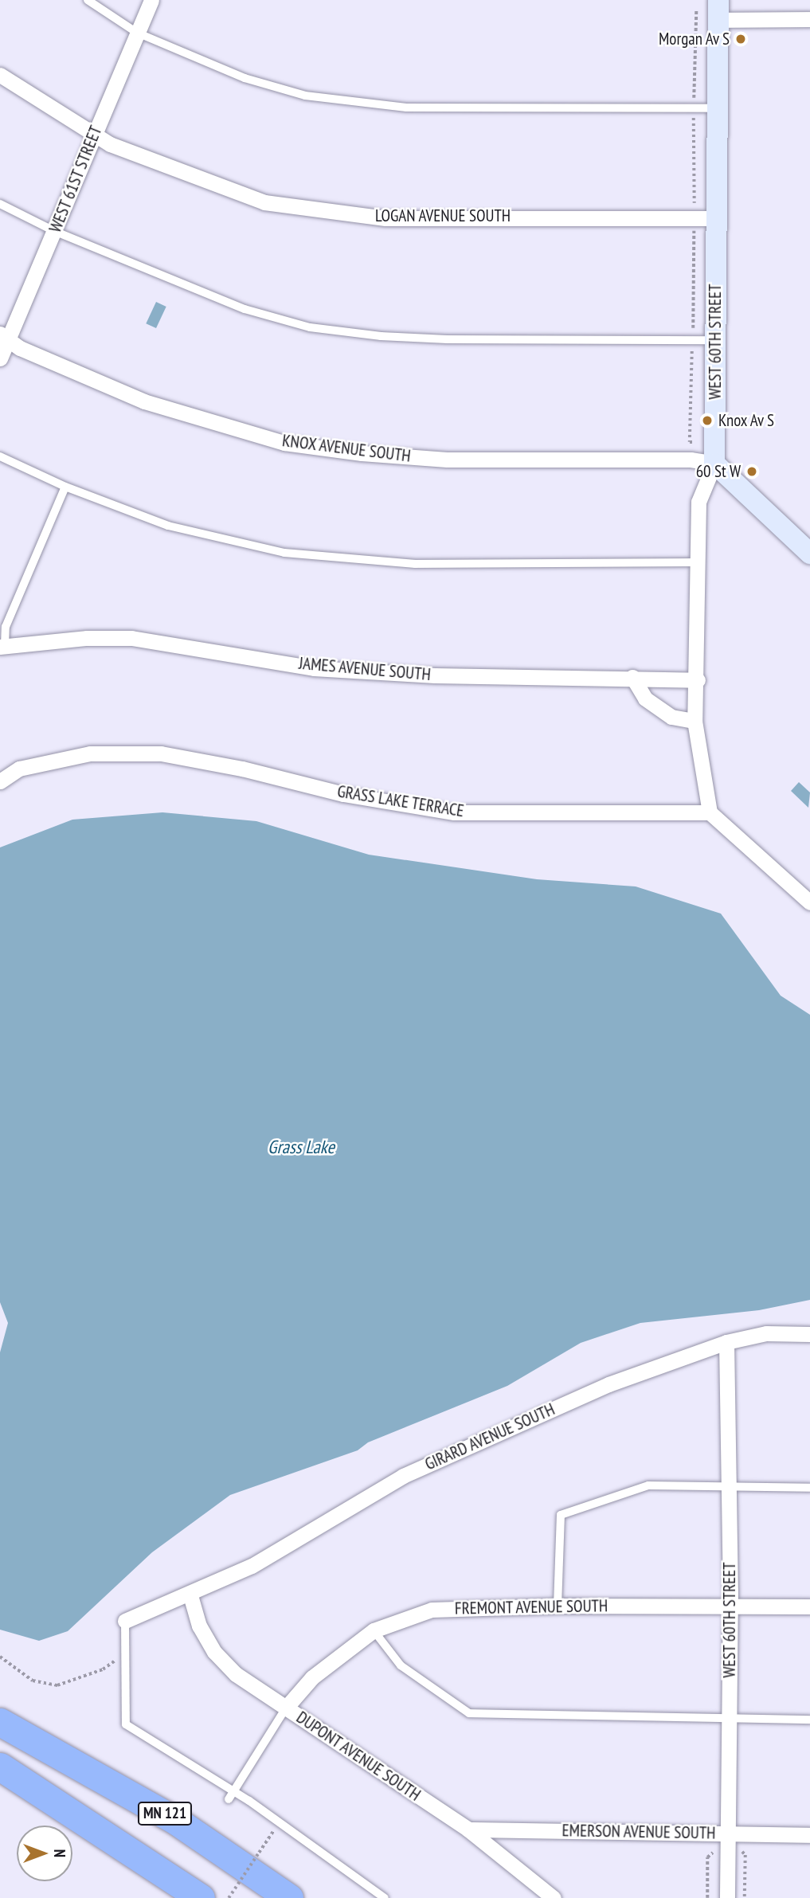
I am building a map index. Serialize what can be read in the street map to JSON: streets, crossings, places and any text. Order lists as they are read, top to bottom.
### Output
{
  "streets": {
    "highway": ["MN 121"],
    "street": [
      "WEST 61ST STREET",
      "LOGAN AVENUE SOUTH",
      "WEST 60TH STREET",
      "KNOX AVENUE SOUTH",
      "JAMES AVENUE SOUTH",
      "GRASS LAKE TERRACE",
      "GIRARD AVENUE SOUTH",
      "FREMONT AVENUE SOUTH",
      "DUPONT AVENUE SOUTH",
      "EMERSON AVENUE SOUTH"
    ]
  },
  "crossings": [
    ["WEST 61ST STREET", "LOGAN AVENUE SOUTH"],
    ["WEST 61ST STREET", "KNOX AVENUE SOUTH"],
    ["LOGAN AVENUE SOUTH", "WEST 60TH STREET"],
    ["WEST 60TH STREET", "KNOX AVENUE SOUTH"],
    ["WEST 60TH STREET", "JAMES AVENUE SOUTH"],
    ["WEST 60TH STREET", "GRASS LAKE TERRACE"],
    ["WEST 60TH STREET", "GIRARD AVENUE SOUTH"],
    ["WEST 60TH STREET", "FREMONT AVENUE SOUTH"],
    ["WEST 60TH STREET", "EMERSON AVENUE SOUTH"],
    ["GIRARD AVENUE SOUTH", "DUPONT AVENUE SOUTH"],
    ["FREMONT AVENUE SOUTH", "DUPONT AVENUE SOUTH"],
    ["DUPONT AVENUE SOUTH", "EMERSON AVENUE SOUTH"]
  ],
  "water": ["Grass Lake"],
  "places": ["Morgan Av S", "Knox Av S", "60 St W"],
  "north": "right"
}
